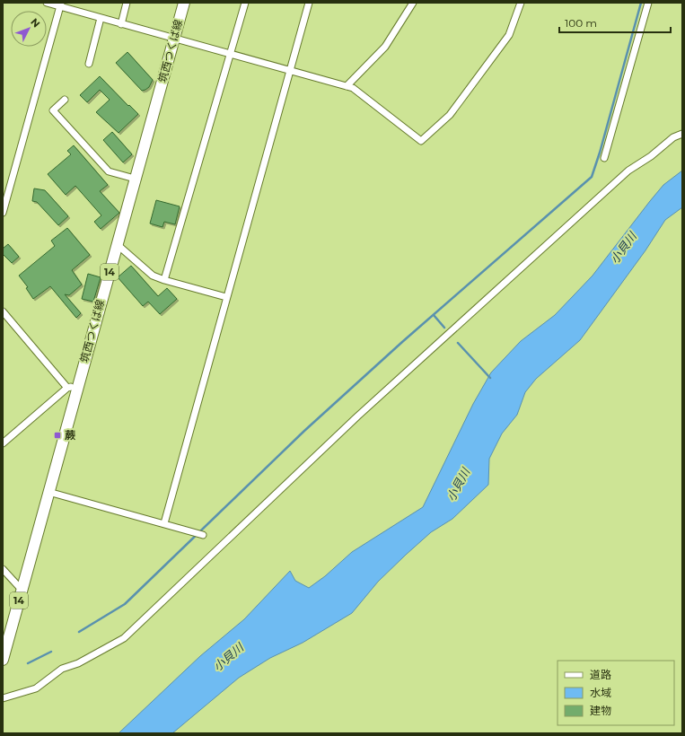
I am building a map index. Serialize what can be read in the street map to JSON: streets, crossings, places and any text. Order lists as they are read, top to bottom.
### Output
{
  "streets": {
    "main road": ["筑西つくば線", "14"]
  },
  "water": ["小貝川"],
  "places": {
    "transit": ["蕨"]
  },
  "legend": ["道路", "水域", "建物"],
  "scale_bar": "100 m",
  "north": "top right"
}
